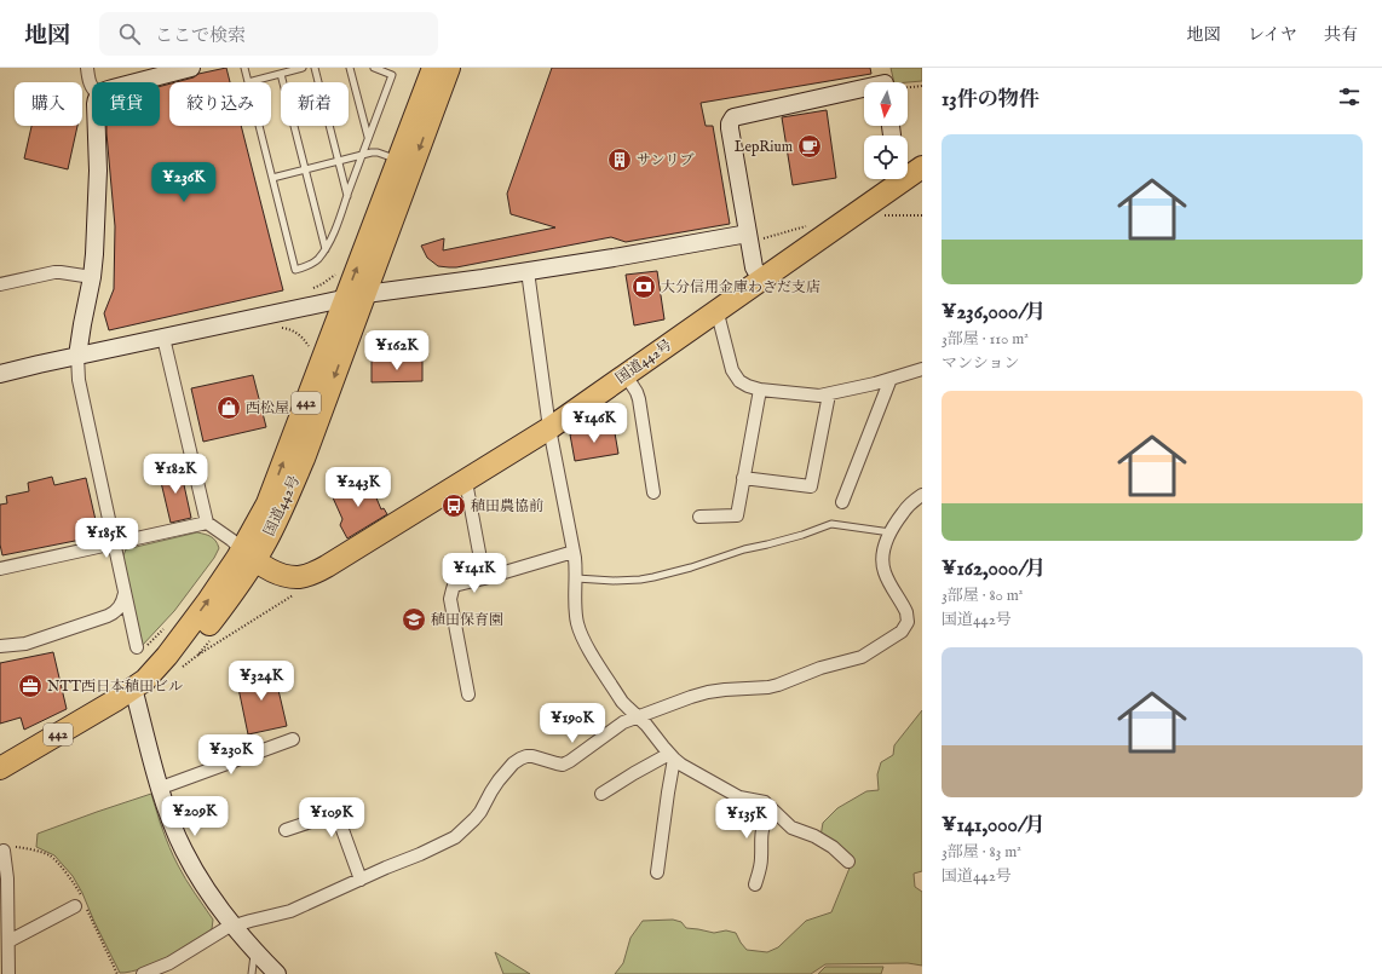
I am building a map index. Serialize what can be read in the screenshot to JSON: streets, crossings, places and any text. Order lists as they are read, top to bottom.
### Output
{
  "streets": {
    "highway": ["国道442号", "442"]
  },
  "places": {
    "cafe": ["LepRium"],
    "building": ["サンリブ"],
    "bank": ["大分信用金庫わさだ支店"],
    "shop": ["西松屋"],
    "bus stop": ["稙田農協前"],
    "school or university": ["稙田保育園"],
    "office": ["NTT西日本稙田ビル"]
  },
  "north": "bottom",
  "page": {
    "header": "地図",
    "search": "ここで検索",
    "nav": ["地図", "レイヤ", "共有"],
    "heading": "13件の物件",
    "chip": [
      "購入",
      "賃貸",
      "絞り込み",
      "新着"
    ],
    "list": [
      {
        "name": "¥236,000/月",
        "note": "3部屋 · 110 m² · マンション"
      },
      {
        "name": "¥162,000/月",
        "note": "3部屋 · 80 m² · 国道442号"
      },
      {
        "name": "¥141,000/月",
        "note": "3部屋 · 83 m² · 国道442号"
      }
    ],
    "price": [
      "¥236K",
      "¥162K",
      "¥146K",
      "¥182K",
      "¥243K",
      "¥185K",
      "¥141K",
      "¥324K",
      "¥190K",
      "¥230K",
      "¥209K",
      "¥109K",
      "¥135K"
    ]
  }
}
